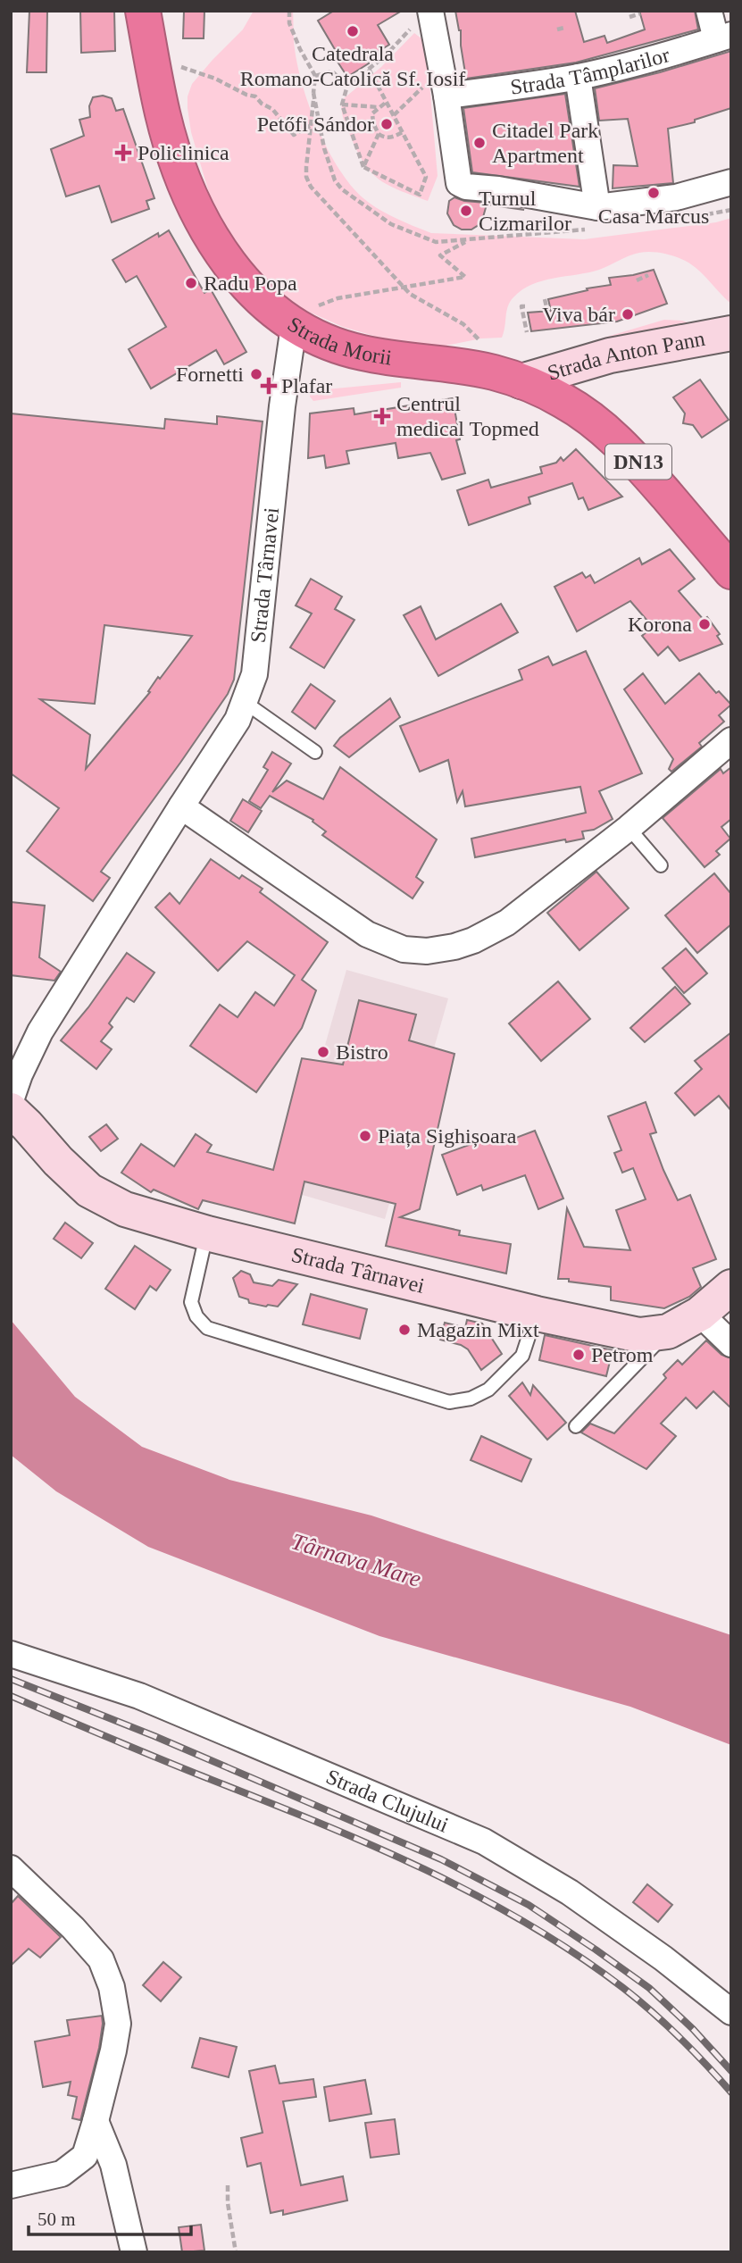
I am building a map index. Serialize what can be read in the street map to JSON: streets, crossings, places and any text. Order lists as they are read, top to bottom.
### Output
{
  "streets": {
    "highway": ["Strada Morii", "DN13"],
    "street": [
      "Strada Tâmplarilor",
      "Strada Anton Pann",
      "Strada Târnavei",
      "Strada Clujului"
    ]
  },
  "crossings": [
    ["Strada Morii", "Strada Anton Pann"],
    ["Strada Morii", "DN13"],
    ["Strada Morii", "Strada Târnavei"],
    ["Strada Anton Pann", "DN13"]
  ],
  "water": ["Târnava Mare"],
  "places": {
    "other": [
      "Catedrala Romano-Catolică Sf. Iosif",
      "Petőfi Sándor",
      "Citadel Park Apartment",
      "Casa Marcus",
      "Turnul Cizmarilor",
      "Radu Popa",
      "Viva bár",
      "Fornetti",
      "Korona",
      "Bistro",
      "Piața Sighișoara",
      "Magazin Mixt",
      "Petrom"
    ],
    "health": ["Policlinica", "Plafar", "Centrul medical Topmed"]
  },
  "scale_bar": "50 m"
}
